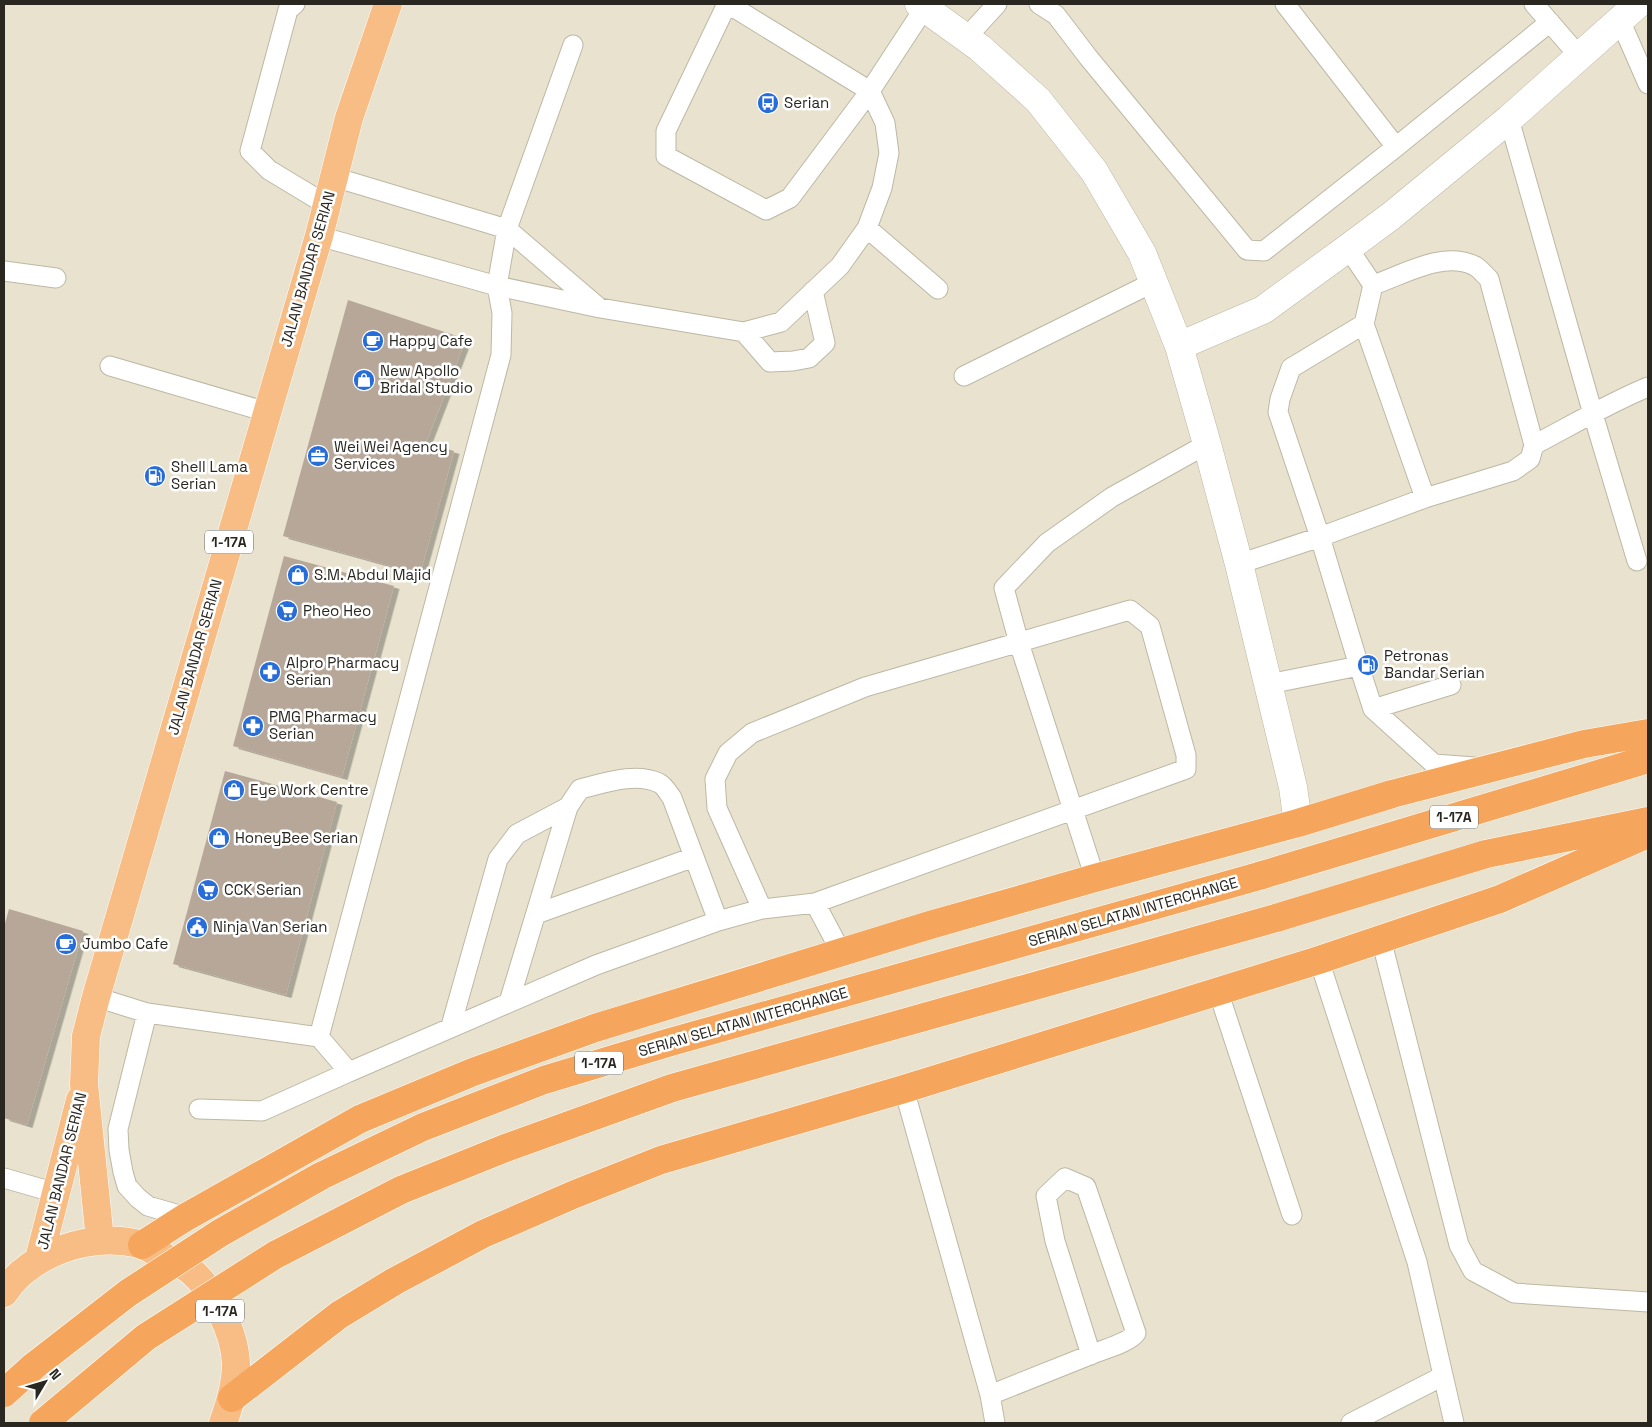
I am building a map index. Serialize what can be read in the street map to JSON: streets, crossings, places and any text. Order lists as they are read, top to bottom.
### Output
{
  "streets": {
    "highway": ["1-17A", "SERIAN SELATAN INTERCHANGE"],
    "main road": ["JALAN BANDAR SERIAN"]
  },
  "crossings": [
    ["JALAN BANDAR SERIAN", "1-17A"]
  ],
  "places": {
    "bus stop": ["Serian"],
    "cafe": ["Happy Cafe", "Jumbo Cafe"],
    "shop": [
      "New Apollo Bridal Studio",
      "S.M. Abdul Majid",
      "Eye Work Centre",
      "HoneyBee Serian"
    ],
    "office": ["Wei Wei Agency Services"],
    "fuel station": ["Shell Lama Serian", "Petronas Bandar Serian"],
    "supermarket": ["Pheo Heo", "CCK Serian"],
    "pharmacy": ["Alpro Pharmacy Serian", "PMG Pharmacy Serian"],
    "public building": ["Ninja Van Serian"]
  },
  "north": "top right"
}
